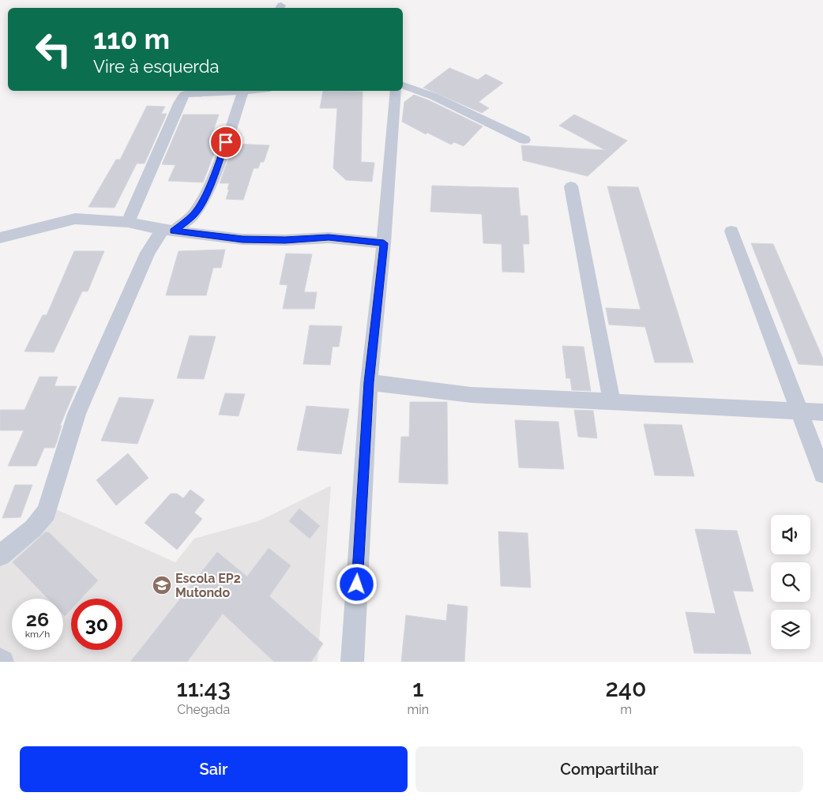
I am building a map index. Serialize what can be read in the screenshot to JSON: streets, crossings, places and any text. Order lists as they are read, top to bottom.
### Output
{
  "places": {
    "school or university": ["Escola EP2 Mutondo"]
  },
  "page": {
    "turn": ["110 m", "Vire à esquerda"],
    "speed": "26 km/h",
    "limit": "30",
    "eta": [
      "11:43",
      "Chegada",
      "1",
      "min",
      "240",
      "m"
    ],
    "buttons": ["Sair", "Compartilhar"]
  }
}
